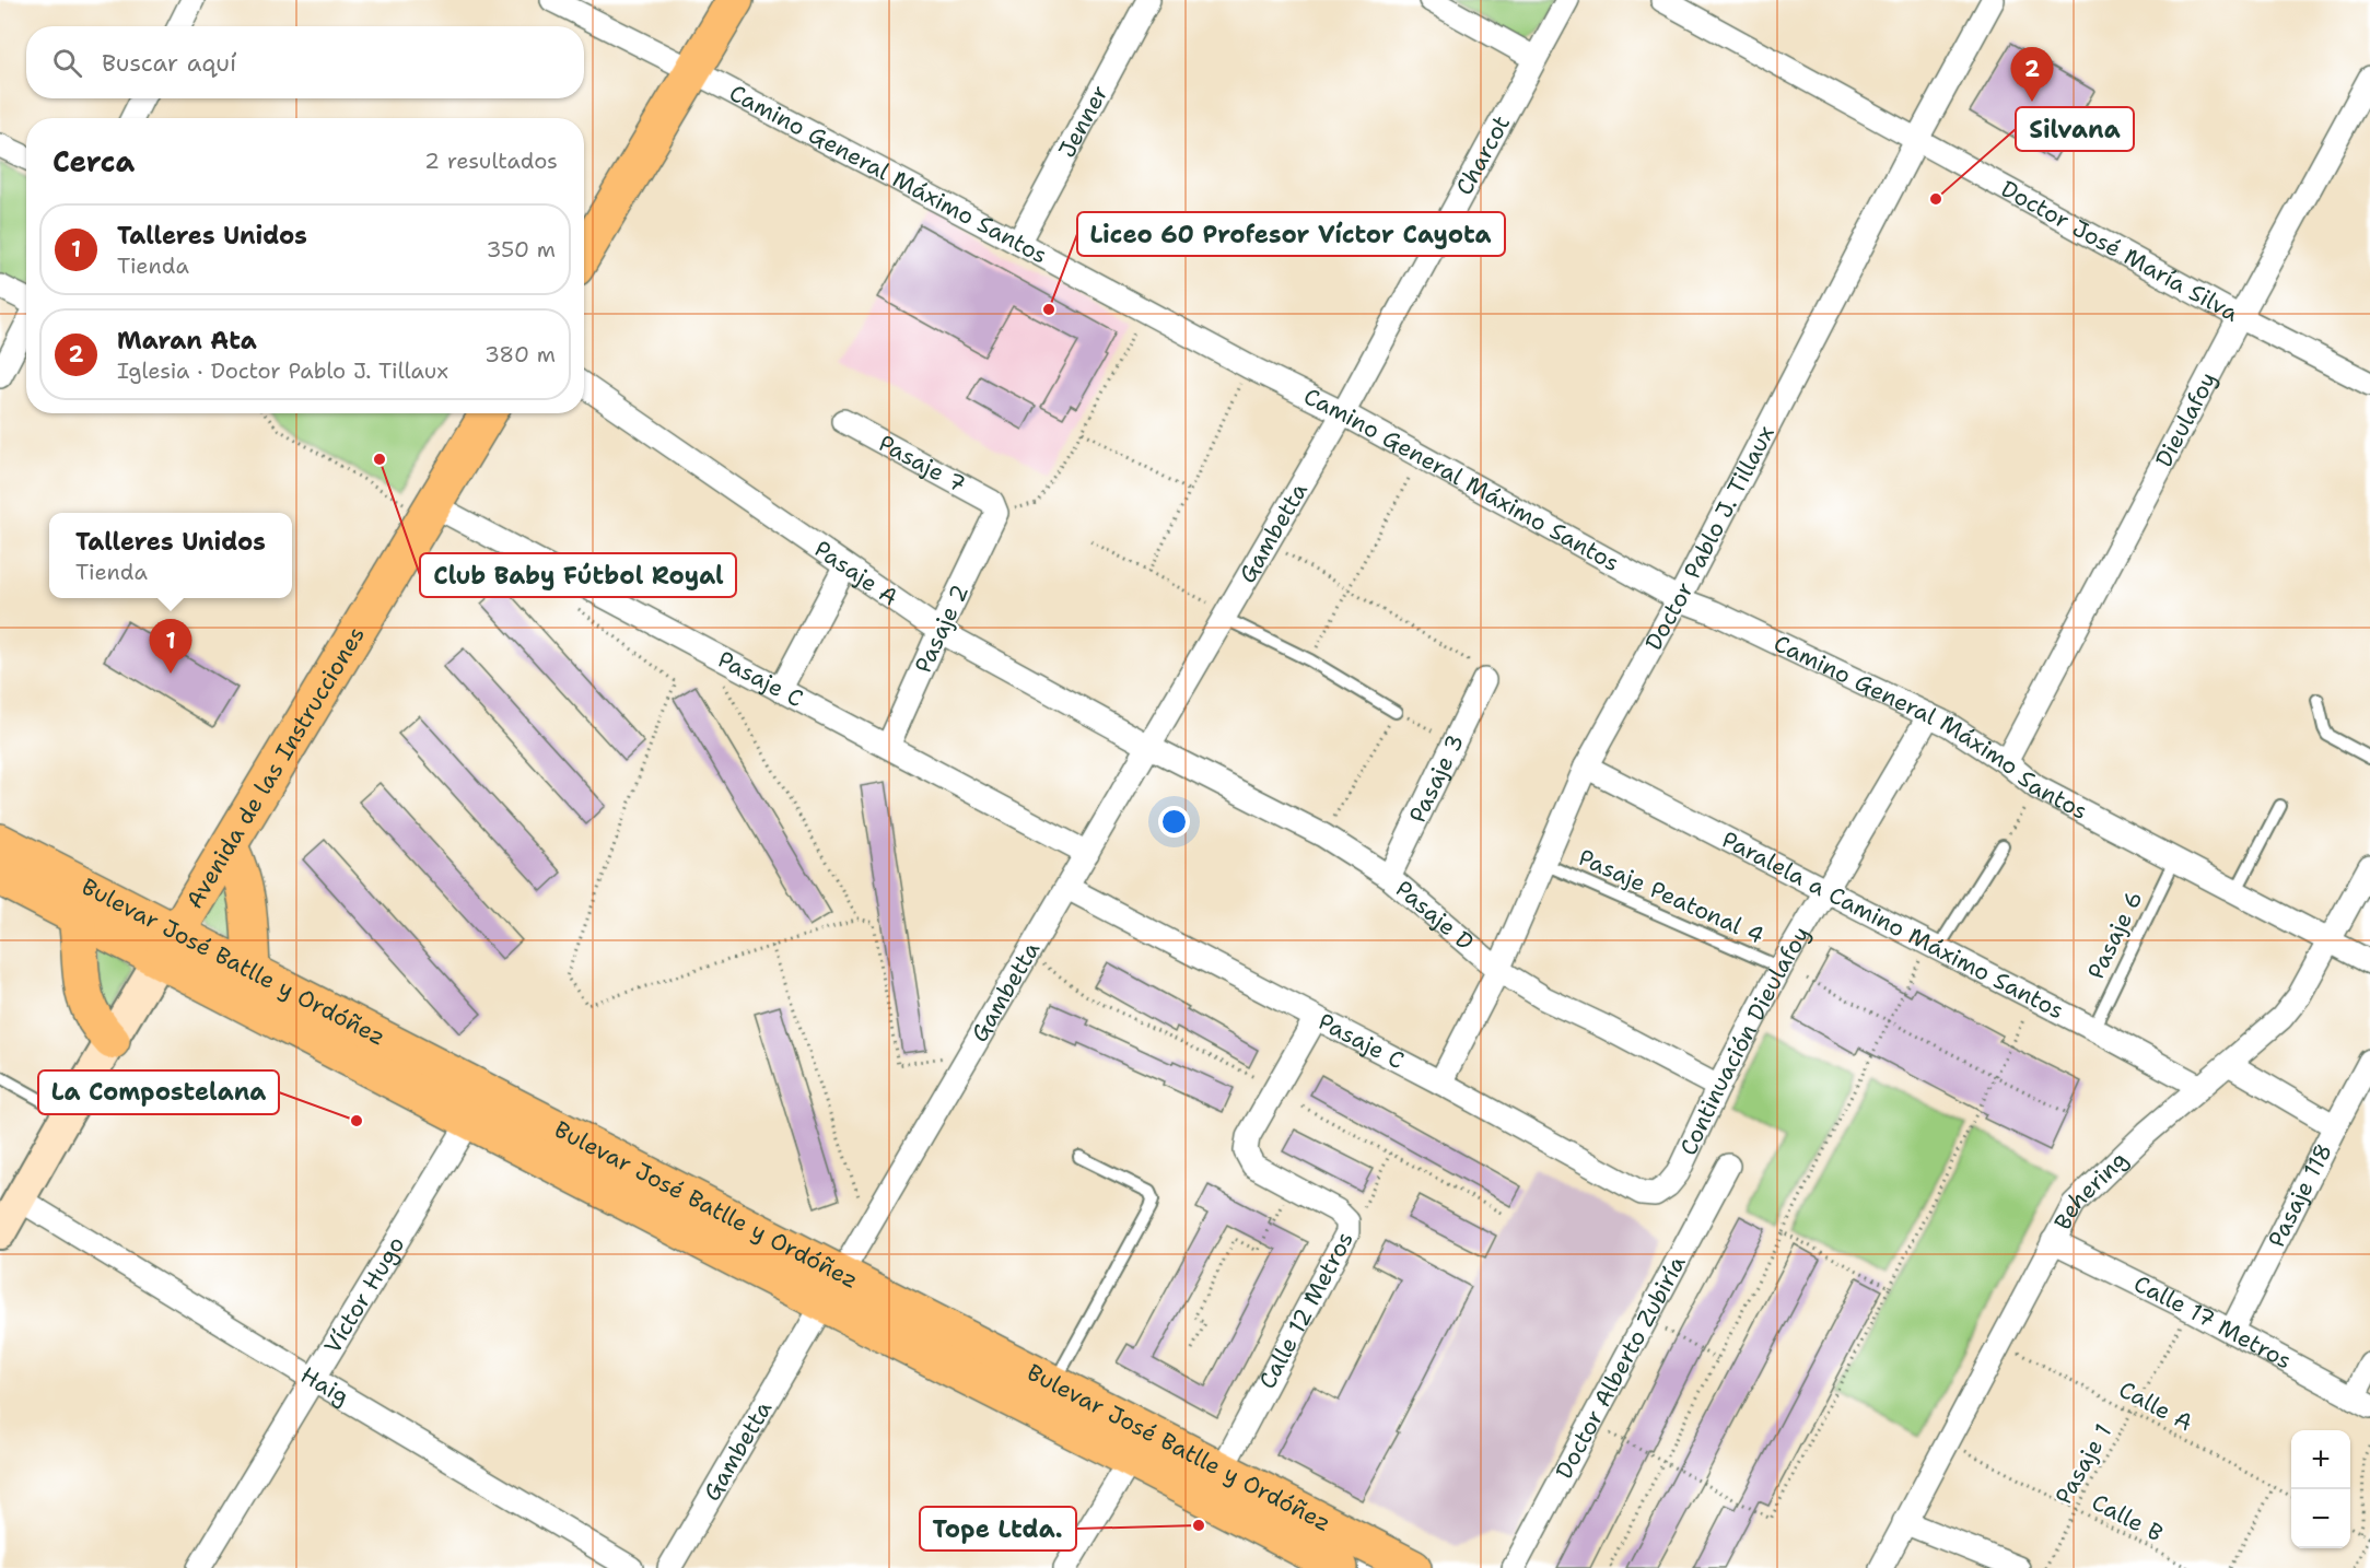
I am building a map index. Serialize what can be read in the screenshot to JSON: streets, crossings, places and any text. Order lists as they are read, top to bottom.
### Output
{
  "streets": {
    "main road": ["Avenida de las Instrucciones", "Bulevar José Batlle y Ordóñez"],
    "street": [
      "Jenner",
      "Charcot",
      "Camino General Máximo Santos",
      "Doctor José María Silva",
      "Dieulafoy",
      "Pasaje 7",
      "Gambetta",
      "Doctor Pablo J. Tillaux",
      "Pasaje A",
      "Pasaje 2",
      "Pasaje C",
      "Pasaje 3",
      "Pasaje D",
      "Paralela a Camino Máximo Santos",
      "Continuación Dieulafoy",
      "Behering",
      "Pasaje 118",
      "Víctor Hugo",
      "Calle 12 Metros",
      "Calle 17 Metros",
      "Doctor Alberto Zubiría",
      "Haig"
    ],
    "lane": ["Pasaje Peatonal 4", "Pasaje 6"],
    "path": ["Calle A", "Pasaje 1", "Calle B"]
  },
  "crossings": [
    ["Jenner", "Camino General Máximo Santos"],
    ["Charcot", "Camino General Máximo Santos"],
    ["Charcot", "Gambetta"],
    ["Camino General Máximo Santos", "Dieulafoy"],
    ["Camino General Máximo Santos", "Gambetta"],
    ["Camino General Máximo Santos", "Doctor Pablo J. Tillaux"],
    ["Camino General Máximo Santos", "Pasaje 6"],
    ["Camino General Máximo Santos", "Continuación Dieulafoy"],
    ["Camino General Máximo Santos", "Behering"],
    ["Doctor José María Silva", "Dieulafoy"],
    ["Doctor José María Silva", "Doctor Pablo J. Tillaux"],
    ["Pasaje 7", "Pasaje 2"],
    ["Gambetta", "Pasaje A"],
    ["Gambetta", "Pasaje C"],
    ["Gambetta", "Pasaje D"],
    ["Gambetta", "Bulevar José Batlle y Ordóñez"],
    ["Doctor Pablo J. Tillaux", "Pasaje C"],
    ["Doctor Pablo J. Tillaux", "Pasaje Peatonal 4"],
    ["Doctor Pablo J. Tillaux", "Pasaje D"],
    ["Doctor Pablo J. Tillaux", "Paralela a Camino Máximo Santos"],
    ["Pasaje A", "Pasaje 2"],
    ["Pasaje A", "Pasaje D"],
    ["Pasaje 2", "Pasaje C"],
    ["Pasaje C", "Avenida de las Instrucciones"],
    ["Pasaje C", "Continuación Dieulafoy"],
    ["Pasaje C", "Calle 12 Metros"],
    ["Avenida de las Instrucciones", "Bulevar José Batlle y Ordóñez"],
    ["Avenida de las Instrucciones", "Haig"],
    ["Pasaje 3", "Pasaje D"],
    ["Pasaje Peatonal 4", "Continuación Dieulafoy"],
    ["Pasaje D", "Continuación Dieulafoy"],
    ["Paralela a Camino Máximo Santos", "Pasaje 6"],
    ["Paralela a Camino Máximo Santos", "Continuación Dieulafoy"],
    ["Paralela a Camino Máximo Santos", "Behering"],
    ["Bulevar José Batlle y Ordóñez", "Víctor Hugo"],
    ["Bulevar José Batlle y Ordóñez", "Calle 12 Metros"],
    ["Behering", "Calle 17 Metros"],
    ["Behering", "Calle A"],
    ["Behering", "Calle B"],
    ["Pasaje 118", "Calle 17 Metros"],
    ["Víctor Hugo", "Haig"],
    ["Calle 17 Metros", "Pasaje 1"],
    ["Calle A", "Pasaje 1"],
    ["Pasaje 1", "Calle B"]
  ],
  "places": [
    "Silvana",
    "Liceo 60 Profesor Víctor Cayota",
    "Club Baby Fútbol Royal",
    "La Compostelana",
    "Tope Ltda."
  ],
  "page": {
    "search": "Buscar aquí",
    "pins": ["2", "1"],
    "heading": ["Cerca", "2 resultados"],
    "list": [
      {
        "mark": "1",
        "name": "Talleres Unidos",
        "note": "Tienda",
        "value": "350 m"
      },
      {
        "mark": "2",
        "name": "Maran Ata",
        "note": "Iglesia · Doctor Pablo J. Tillaux",
        "value": "380 m"
      }
    ],
    "popup": ["Talleres Unidos", "Tienda"],
    "map_buttons": ["+", "−"]
  }
}
